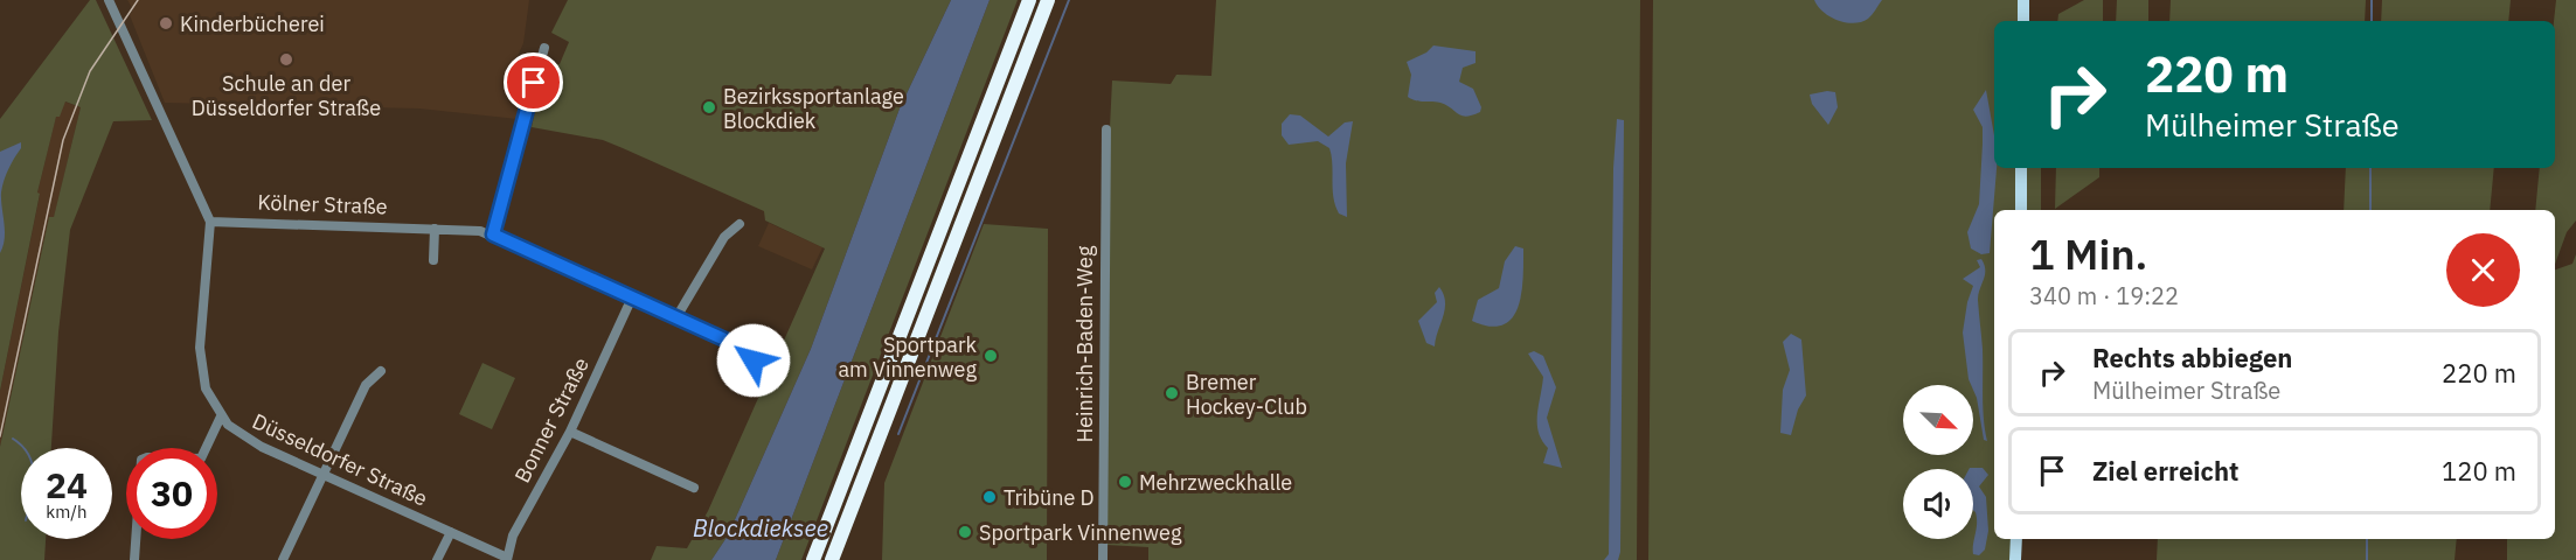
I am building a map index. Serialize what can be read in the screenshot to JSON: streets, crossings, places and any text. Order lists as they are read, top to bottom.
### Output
{
  "streets": {
    "street": [
      "Kölner Straße",
      "Heinrich-Baden-Weg",
      "Bonner Straße",
      "Düsseldorfer Straße"
    ]
  },
  "crossings": [
    ["Kölner Straße", "Bonner Straße"],
    ["Kölner Straße", "Düsseldorfer Straße"],
    ["Bonner Straße", "Düsseldorfer Straße"]
  ],
  "water": ["Blockdieksee"],
  "places": [
    "Kinderbücherei",
    "Schule an der Düsseldorfer Straße",
    "Bezirkssportanlage Blockdiek",
    "Sportpark am Vinnenweg",
    "Bremer Hockey-Club",
    "Mehrzweckhalle",
    "Tribüne D",
    "Sportpark Vinnenweg"
  ],
  "north": "bottom right",
  "page": {
    "turn": ["220 m", "Mülheimer Straße"],
    "heading": ["1 Min.", "340 m · 19:22"],
    "list": [
      {
        "name": "Rechts abbiegen",
        "note": "Mülheimer Straße",
        "value": "220 m"
      },
      {
        "name": "Ziel erreicht",
        "value": "120 m"
      }
    ],
    "speed": "24 km/h",
    "limit": "30"
  }
}
